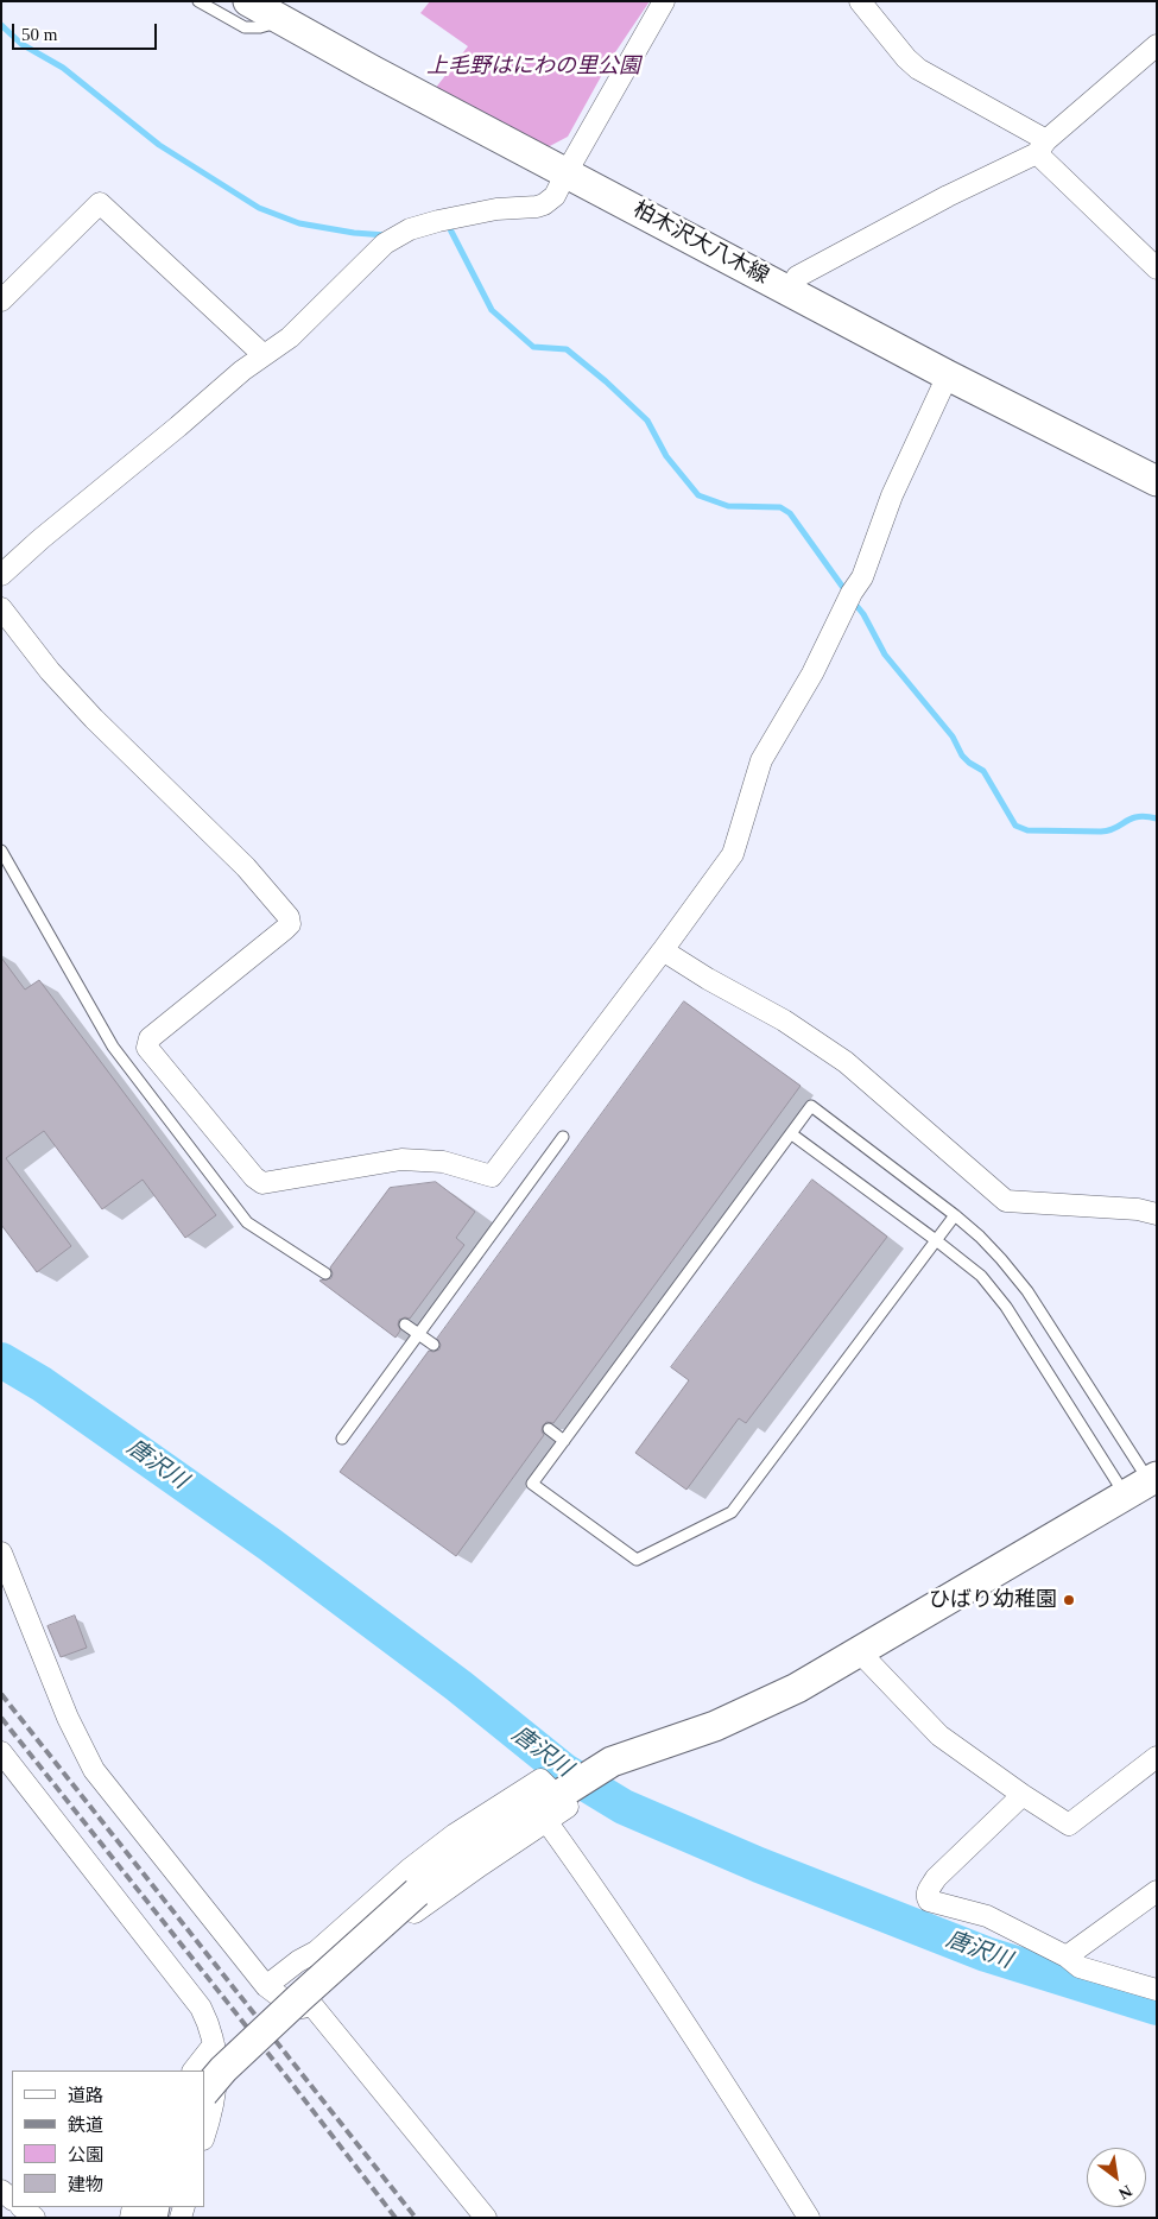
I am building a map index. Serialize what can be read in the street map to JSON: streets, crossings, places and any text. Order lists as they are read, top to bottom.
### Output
{
  "streets": {
    "street": ["柏木沢大八木線"]
  },
  "water": ["唐沢川"],
  "parks": ["上毛野はにわの里公園"],
  "places": ["ひばり幼稚園"],
  "legend": [
    "道路",
    "鉄道",
    "公園",
    "建物"
  ],
  "scale_bar": "50 m",
  "north": "bottom right"
}
